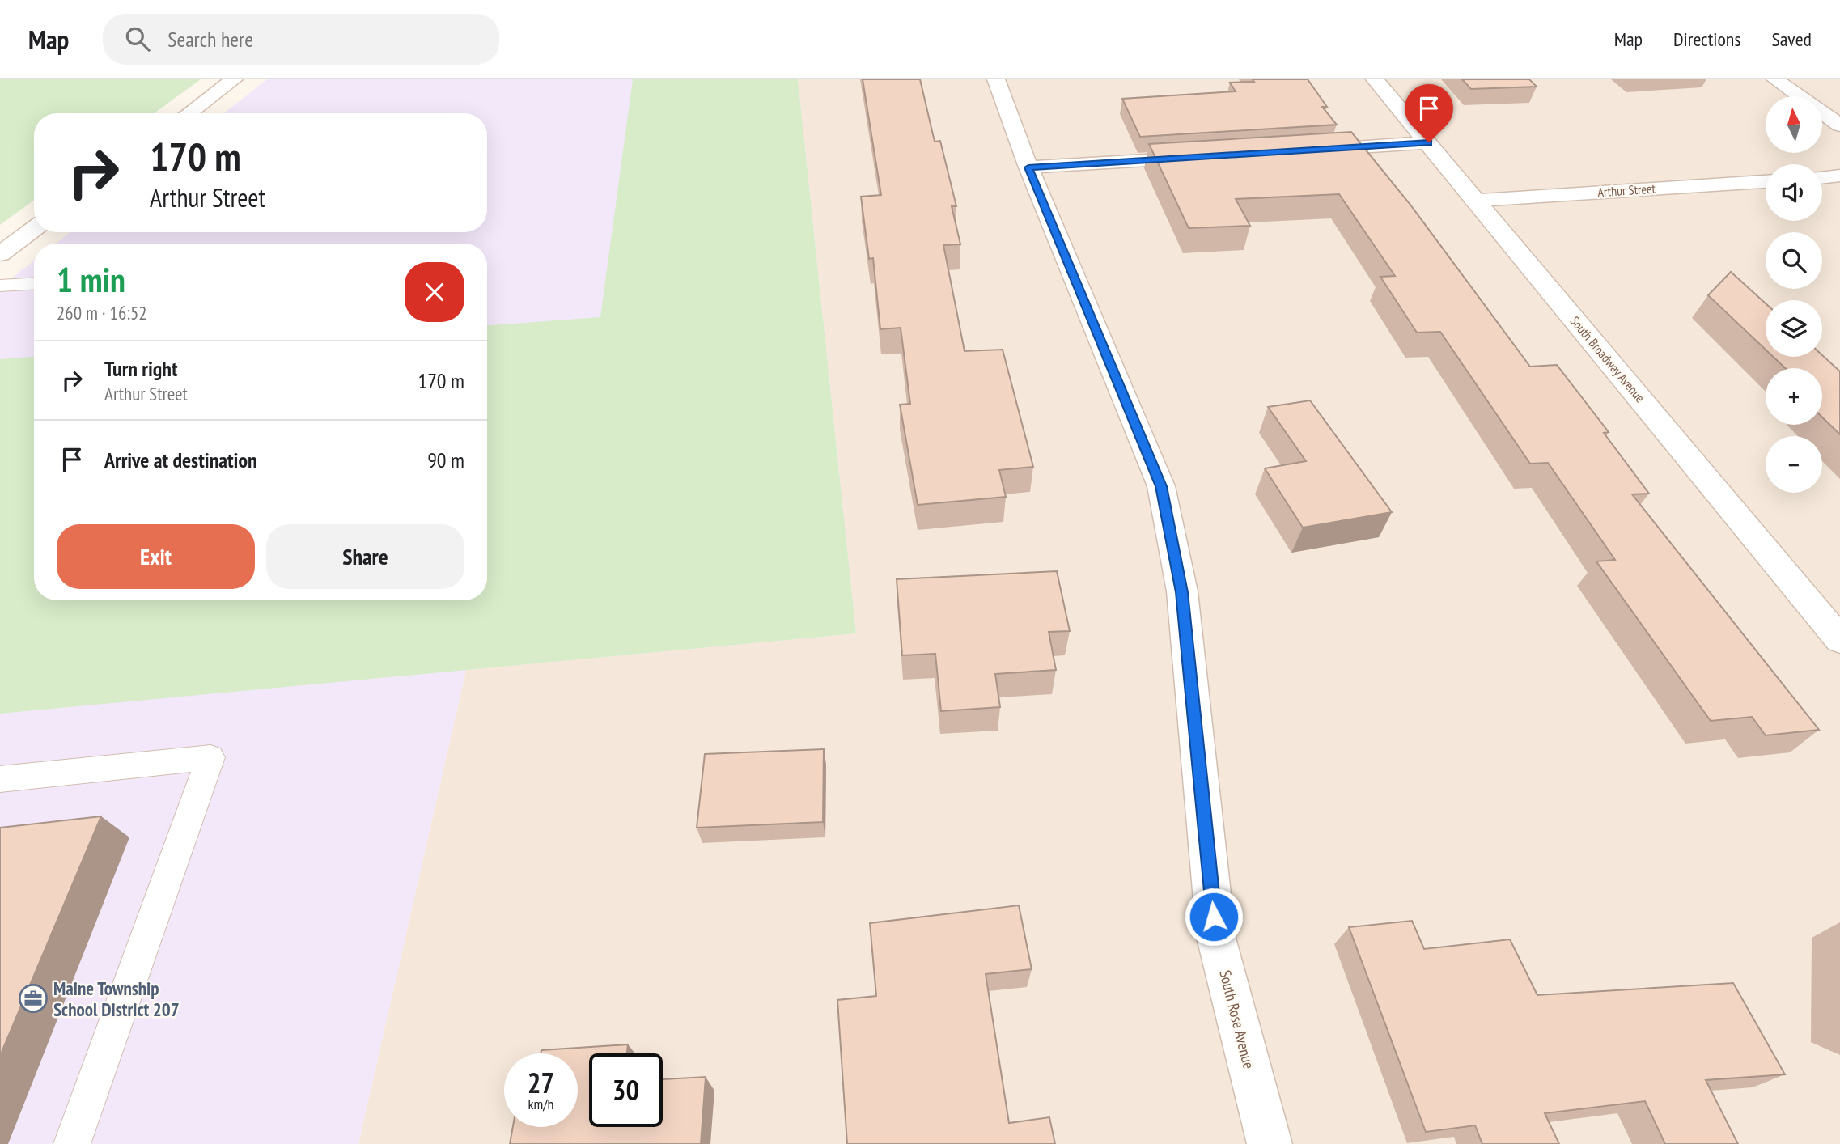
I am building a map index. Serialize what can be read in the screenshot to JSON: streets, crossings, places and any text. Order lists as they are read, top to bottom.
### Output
{
  "streets": {
    "street": ["Arthur Street", "South Broadway Avenue", "South Rose Avenue"]
  },
  "crossings": [
    ["Arthur Street", "South Broadway Avenue"]
  ],
  "places": {
    "office": ["Maine Township School District 207"]
  },
  "north": "top",
  "page": {
    "header": "Map",
    "search": "Search here",
    "nav": ["Map", "Directions", "Saved"],
    "map_buttons": ["+", "−"],
    "turn": ["170 m", "Arthur Street"],
    "heading": ["1 min", "260 m · 16:52"],
    "list": [
      {
        "name": "Turn right",
        "note": "Arthur Street",
        "value": "170 m"
      },
      {
        "name": "Arrive at destination",
        "value": "90 m"
      }
    ],
    "buttons": ["Exit", "Share"],
    "speed": "27 km/h",
    "limit": "30"
  }
}
